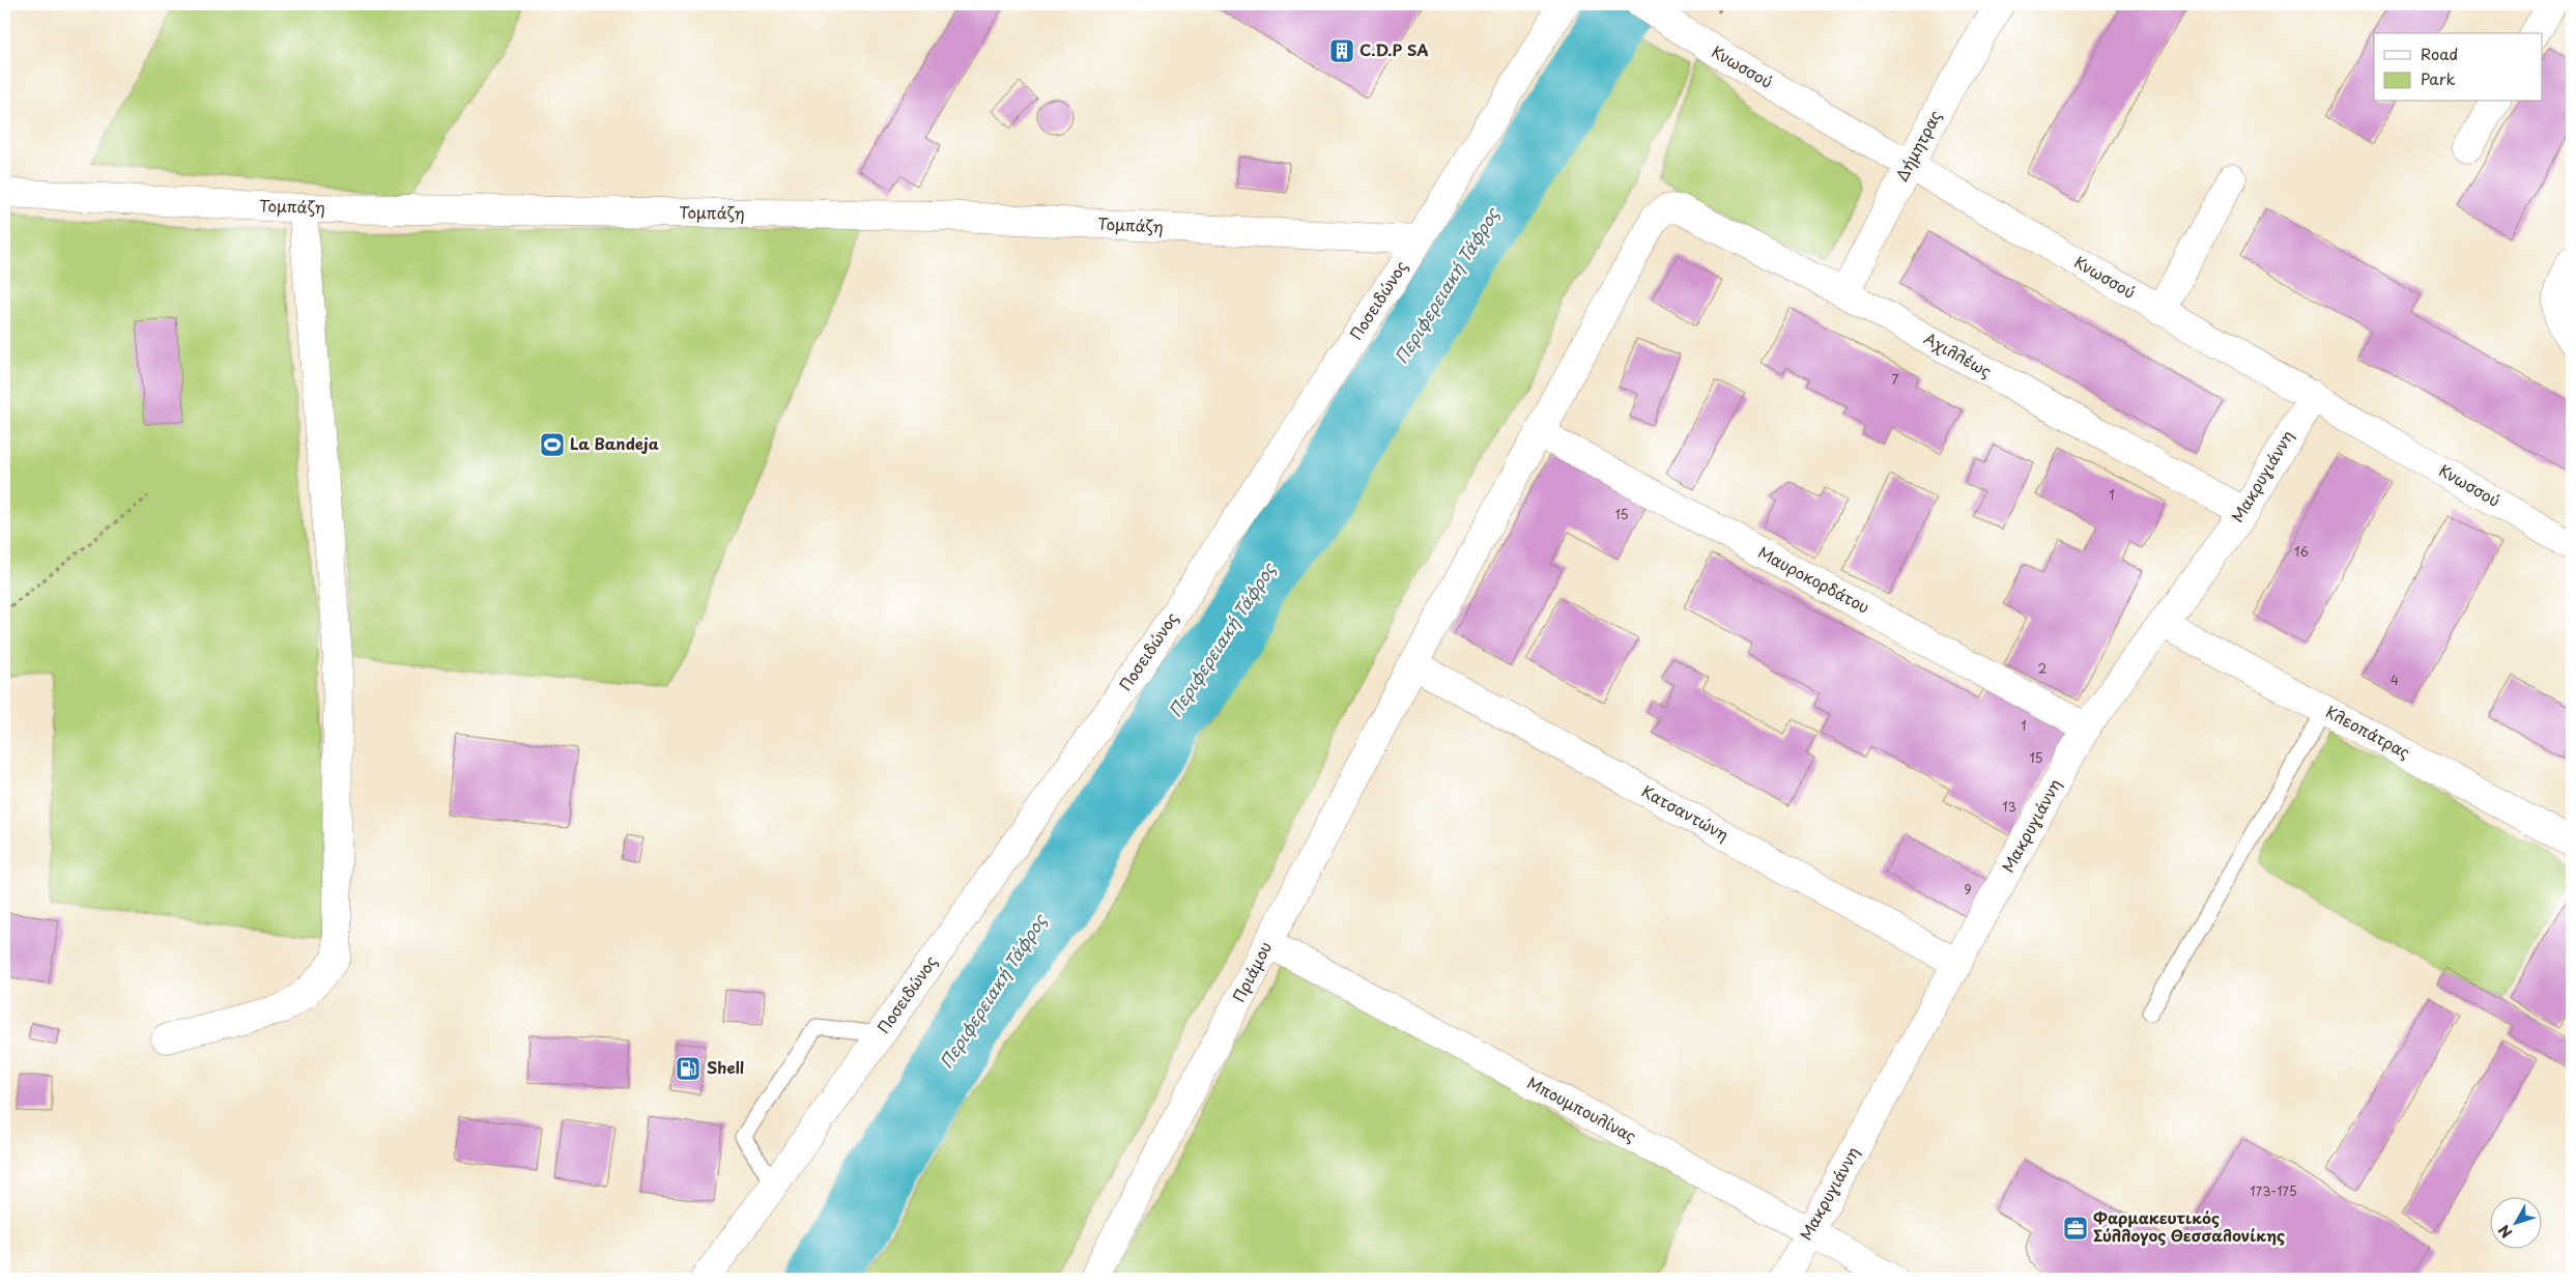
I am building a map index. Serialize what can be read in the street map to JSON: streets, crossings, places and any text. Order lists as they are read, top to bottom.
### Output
{
  "streets": {
    "street": [
      "Κνωσσού",
      "Δήμητρας",
      "Τομπάζη",
      "Ποσειδώνος",
      "Αχιλλέως",
      "Μακρυγιάννη",
      "Μαυροκορδάτου",
      "Κλεοπάτρας",
      "Κατσαντώνη",
      "Πριάμου",
      "Μπουμπουλίνας"
    ]
  },
  "crossings": [
    ["Κνωσσού", "Δήμητρας"],
    ["Κνωσσού", "Μακρυγιάννη"],
    ["Δήμητρας", "Αχιλλέως"],
    ["Τομπάζη", "Ποσειδώνος"],
    ["Αχιλλέως", "Μακρυγιάννη"],
    ["Αχιλλέως", "Πριάμου"],
    ["Μακρυγιάννη", "Μαυροκορδάτου"],
    ["Μακρυγιάννη", "Κλεοπάτρας"],
    ["Μακρυγιάννη", "Κατσαντώνη"],
    ["Μακρυγιάννη", "Μπουμπουλίνας"],
    ["Μαυροκορδάτου", "Πριάμου"],
    ["Κατσαντώνη", "Πριάμου"],
    ["Πριάμου", "Μπουμπουλίνας"]
  ],
  "water": ["Περιφερειακή Τάφρος"],
  "places": {
    "building": ["C.D.P SA"],
    "sports": ["La Bandeja"],
    "fuel station": ["Shell"],
    "office": ["Φαρμακευτικός Σύλλογος Θεσσαλονίκης"]
  },
  "house_numbers": [
    "7",
    "1",
    "15",
    "16",
    "2",
    "4",
    "1",
    "15",
    "13",
    "9",
    "173-175"
  ],
  "legend": ["Road", "Park"],
  "north": "bottom left"
}
